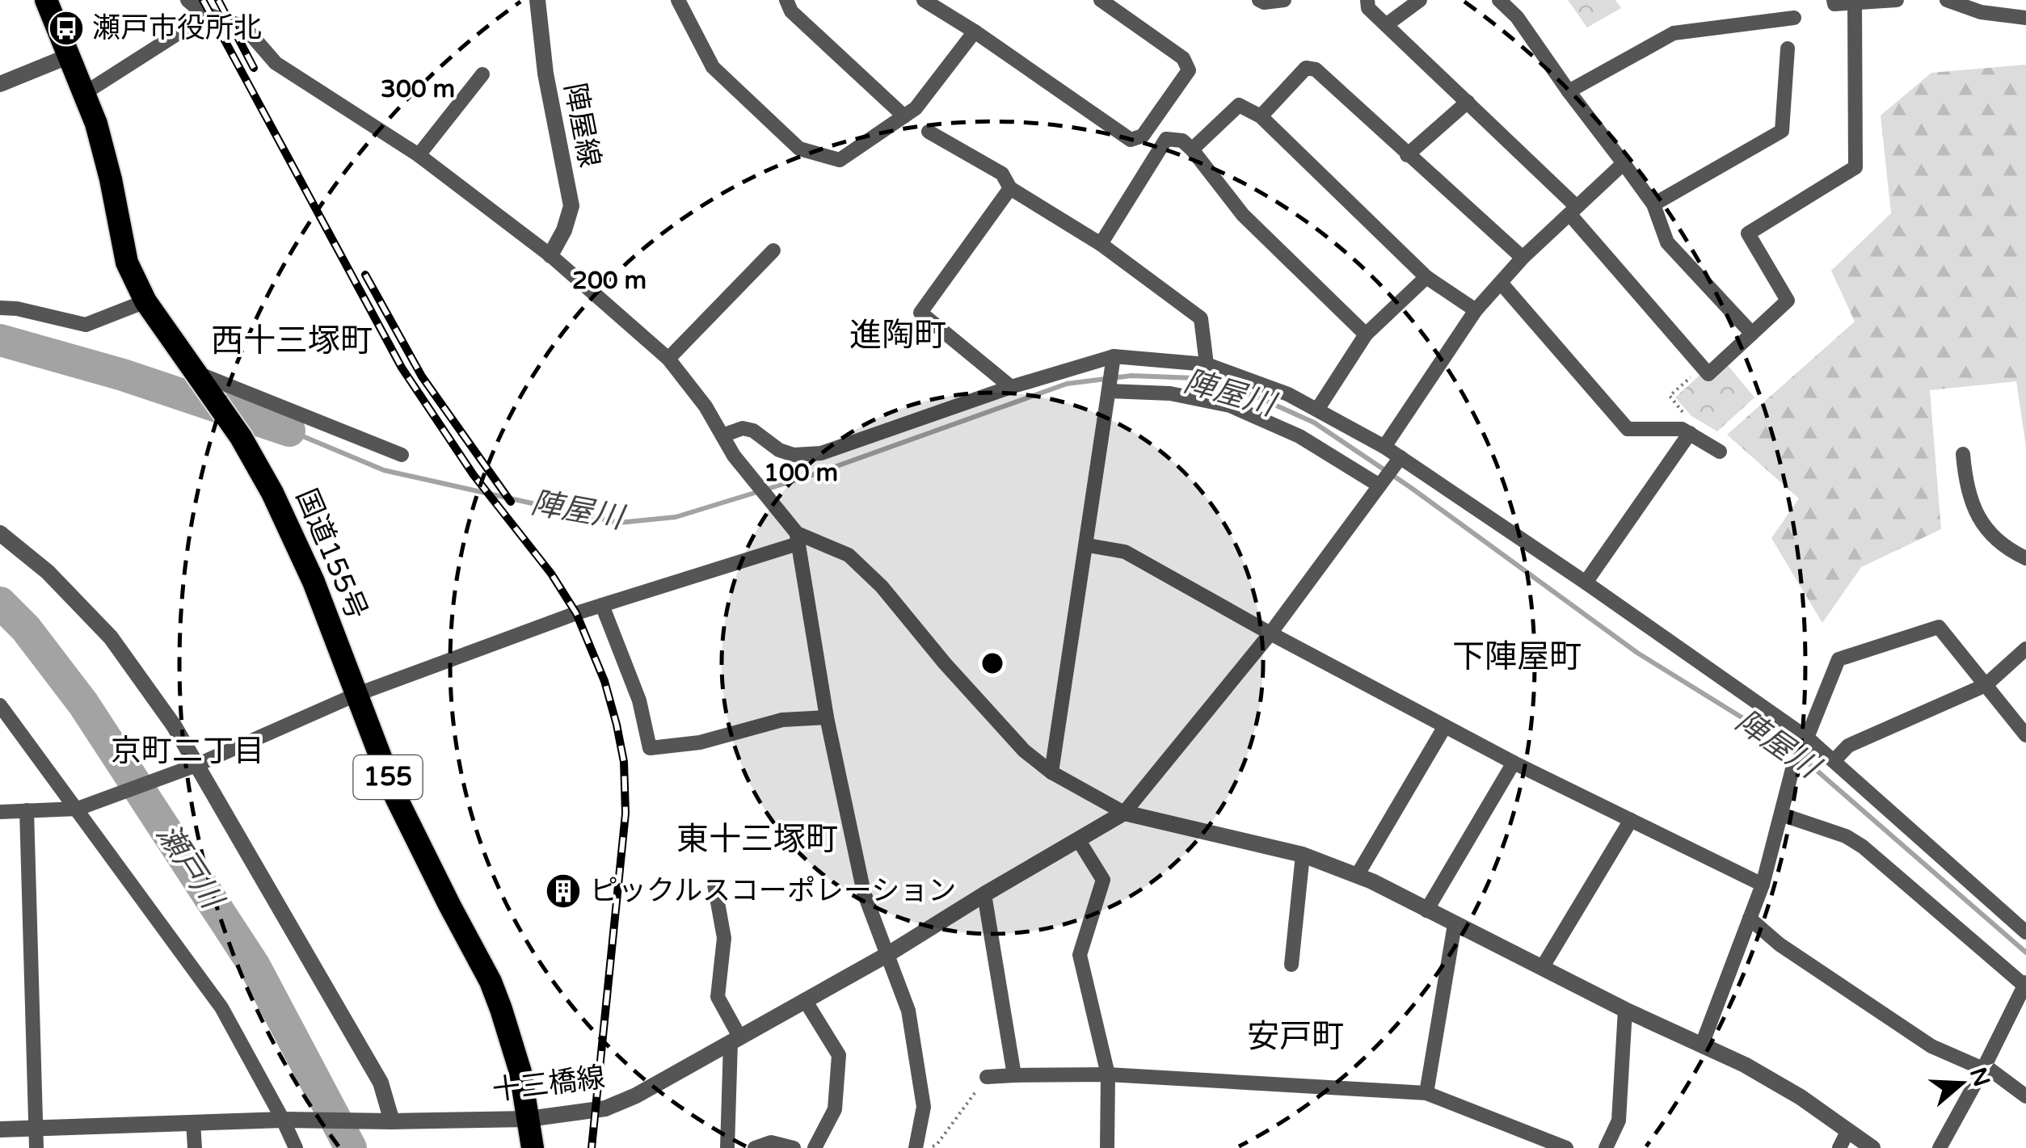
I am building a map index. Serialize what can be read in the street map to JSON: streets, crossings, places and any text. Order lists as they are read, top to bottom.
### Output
{
  "streets": {
    "highway": ["国道155号", "155"],
    "street": ["陣屋線", "十三橋線"]
  },
  "crossings": [
    ["国道155号", "十三橋線"]
  ],
  "districts": [
    "進陶町",
    "西十三塚町",
    "下陣屋町",
    "京町二丁目",
    "東十三塚町",
    "安戸町"
  ],
  "water": ["陣屋川", "瀬戸川"],
  "places": {
    "bus stop": ["瀬戸市役所北"],
    "building": ["ピックルスコーポレーション"]
  },
  "north": "right",
  "rings": ["300 m", "200 m", "100 m"]
}
